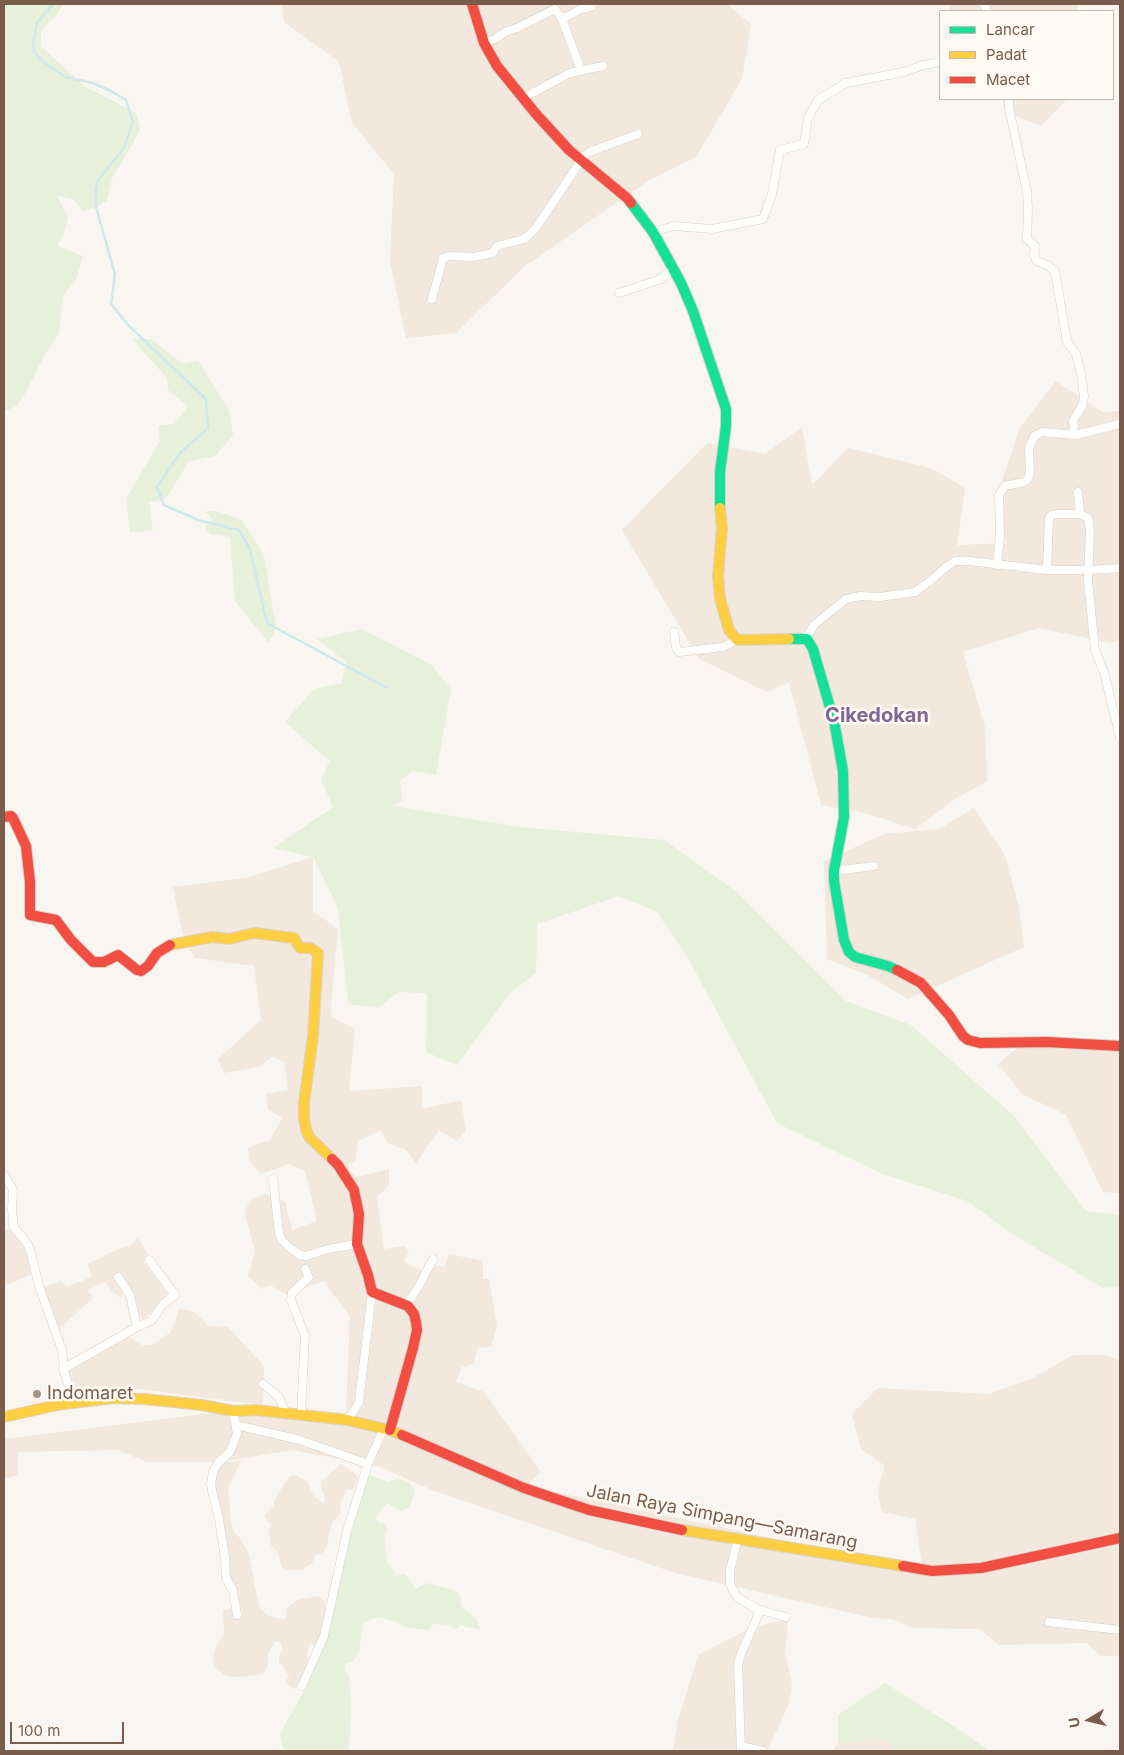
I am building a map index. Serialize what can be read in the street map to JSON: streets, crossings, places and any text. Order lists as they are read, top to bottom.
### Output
{
  "streets": {
    "street": ["Jalan Raya Simpang—Samarang"]
  },
  "districts": ["Cikedokan"],
  "places": ["Indomaret"],
  "legend": ["Lancar", "Padat", "Macet"],
  "scale_bar": "100 m",
  "north": "left"
}
